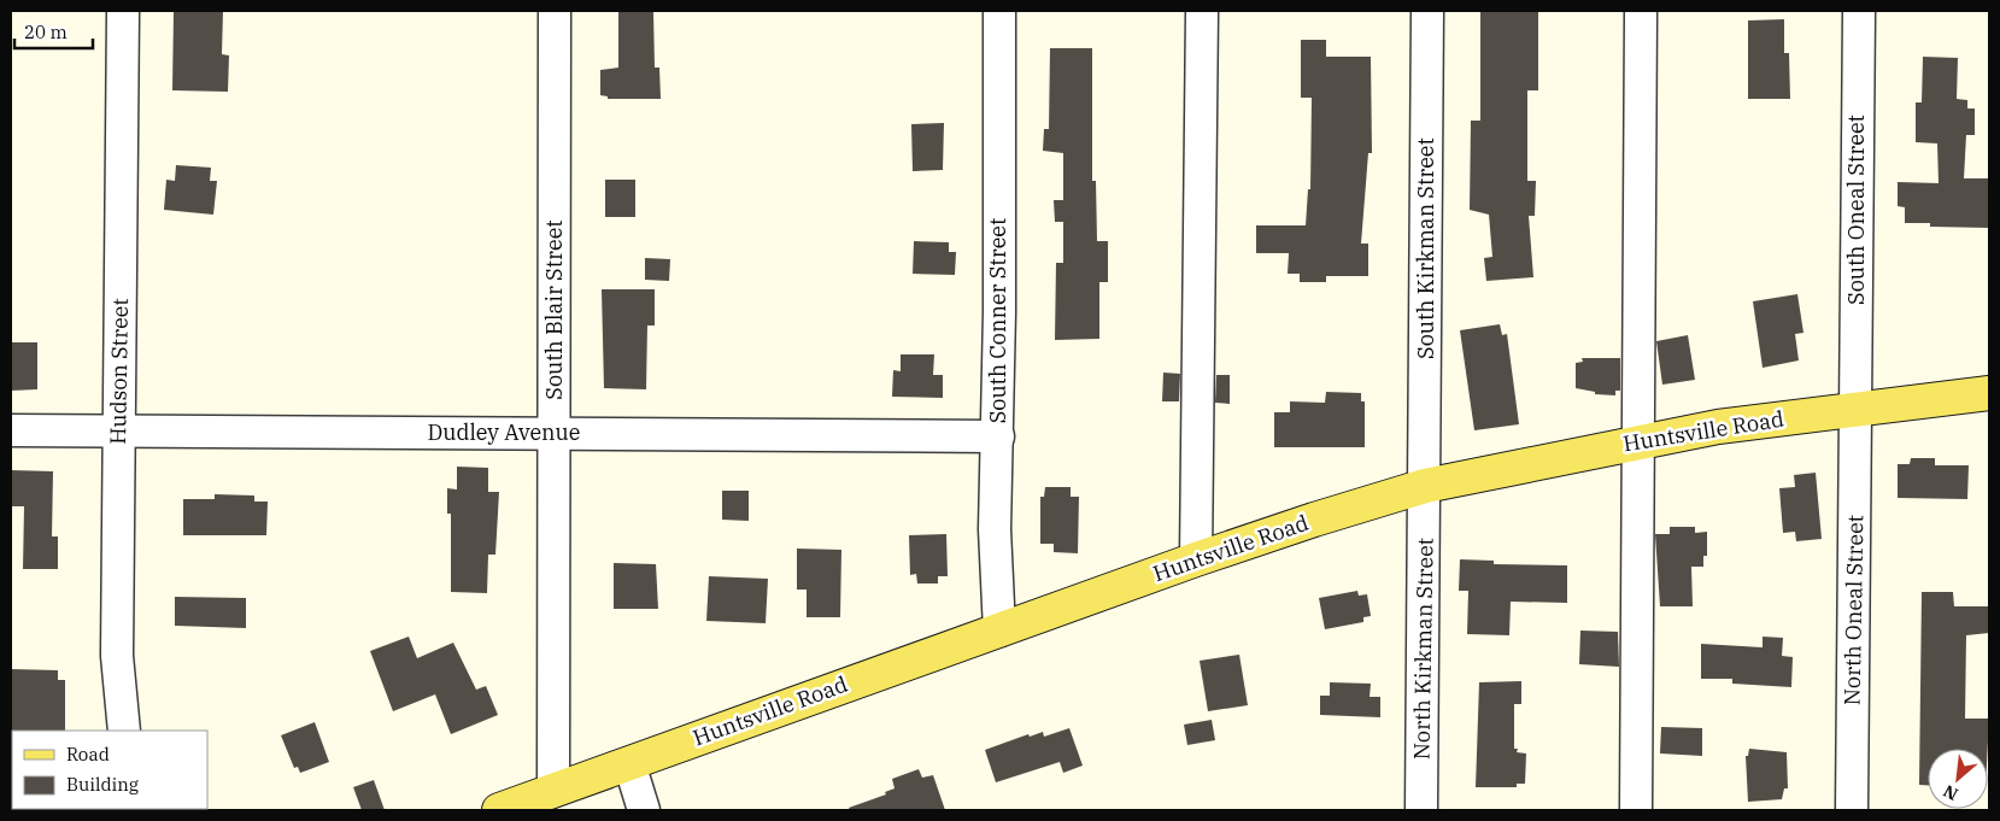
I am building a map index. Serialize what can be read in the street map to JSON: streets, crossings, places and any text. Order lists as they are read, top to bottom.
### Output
{
  "streets": {
    "main road": ["Huntsville Road"],
    "street": [
      "South Oneal Street",
      "South Kirkman Street",
      "South Blair Street",
      "South Conner Street",
      "Hudson Street",
      "Dudley Avenue",
      "North Oneal Street",
      "North Kirkman Street"
    ]
  },
  "crossings": [
    ["South Oneal Street", "Huntsville Road"],
    ["South Oneal Street", "North Oneal Street"],
    ["South Kirkman Street", "Huntsville Road"],
    ["South Kirkman Street", "North Kirkman Street"],
    ["South Blair Street", "Huntsville Road"],
    ["South Blair Street", "Dudley Avenue"],
    ["South Conner Street", "Huntsville Road"],
    ["South Conner Street", "Dudley Avenue"],
    ["Hudson Street", "Dudley Avenue"],
    ["Huntsville Road", "North Oneal Street"],
    ["Huntsville Road", "North Kirkman Street"]
  ],
  "legend": ["Road", "Building"],
  "scale_bar": "20 m",
  "north": "bottom left"
}
